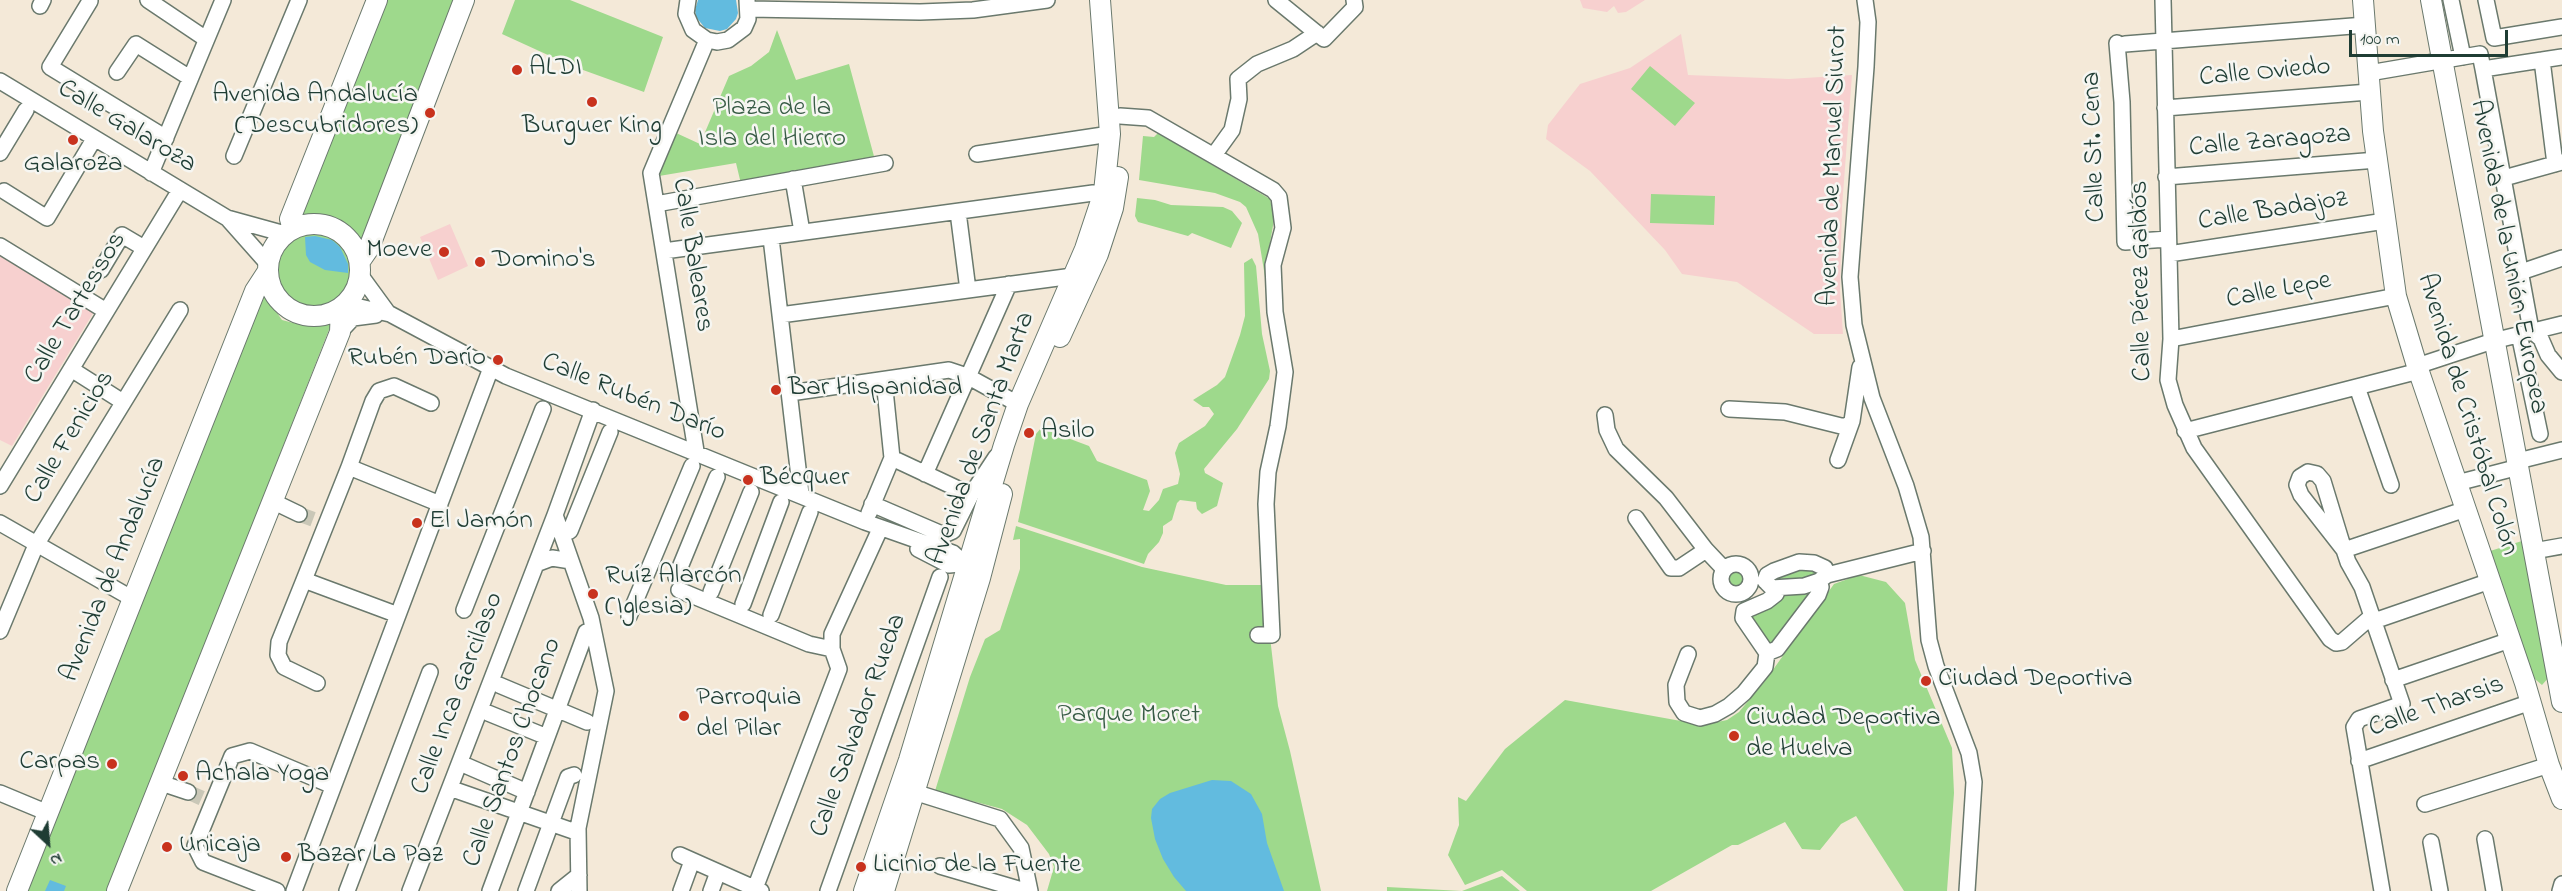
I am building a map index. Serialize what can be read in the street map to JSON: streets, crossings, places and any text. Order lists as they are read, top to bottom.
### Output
{
  "streets": {
    "main road": [
      "Avenida de la Unión Europea",
      "Avenida de Cristóbal Colón",
      "Avenida de Santa Marta",
      "Avenida de Andalucía"
    ],
    "street": [
      "Calle Oviedo",
      "Calle Galaroza",
      "Calle Zaragoza",
      "Calle St. Cena",
      "Avenida de Manuel Siurot",
      "Calle Badajoz",
      "Calle Baleares",
      "Calle Pérez Galdós",
      "Calle Lepe",
      "Calle Tartessos",
      "Calle Rubén Darío",
      "Calle Fenicios",
      "Calle Inca Garcilaso",
      "Calle Tharsis",
      "Calle Salvador Rueda",
      "Calle Santos Chocano"
    ]
  },
  "crossings": [
    ["Calle Oviedo", "Avenida de la Unión Europea"],
    ["Calle Oviedo", "Calle Pérez Galdós"],
    ["Calle Oviedo", "Avenida de Cristóbal Colón"],
    ["Calle Galaroza", "Calle Tartessos"],
    ["Calle Galaroza", "Calle Rubén Darío"],
    ["Calle Galaroza", "Avenida de Andalucía"],
    ["Calle Zaragoza", "Calle Pérez Galdós"],
    ["Calle Zaragoza", "Avenida de Cristóbal Colón"],
    ["Calle St. Cena", "Calle Badajoz"],
    ["Calle St. Cena", "Calle Pérez Galdós"],
    ["Calle Badajoz", "Calle Pérez Galdós"],
    ["Calle Badajoz", "Avenida de Cristóbal Colón"],
    ["Calle Baleares", "Calle Rubén Darío"],
    ["Calle Pérez Galdós", "Calle Lepe"],
    ["Calle Lepe", "Avenida de Cristóbal Colón"],
    ["Calle Rubén Darío", "Avenida de Santa Marta"],
    ["Calle Rubén Darío", "Avenida de Andalucía"],
    ["Calle Rubén Darío", "Calle Inca Garcilaso"],
    ["Avenida de Cristóbal Colón", "Calle Tharsis"]
  ],
  "parks": ["Plaza de la Isla del Hierro", "Parque Moret"],
  "places": [
    "ALDI",
    "Burguer King",
    "Avenida Andalucía (Descubridores)",
    "Galaroza",
    "Moeve",
    "Domino's",
    "Rubén Darío",
    "Bar Hispanidad",
    "Asilo",
    "Bécquer",
    "El Jamón",
    "Ruíz Alarcón (Iglesia)",
    "Ciudad Deportiva",
    "Parroquia del Pilar",
    "Ciudad Deportiva de Huelva",
    "Carpas",
    "Achala Yoga",
    "Unicaja",
    "Bazar La Paz",
    "Licinio de la Fuente"
  ],
  "scale_bar": "100 m",
  "north": "bottom right"
}
